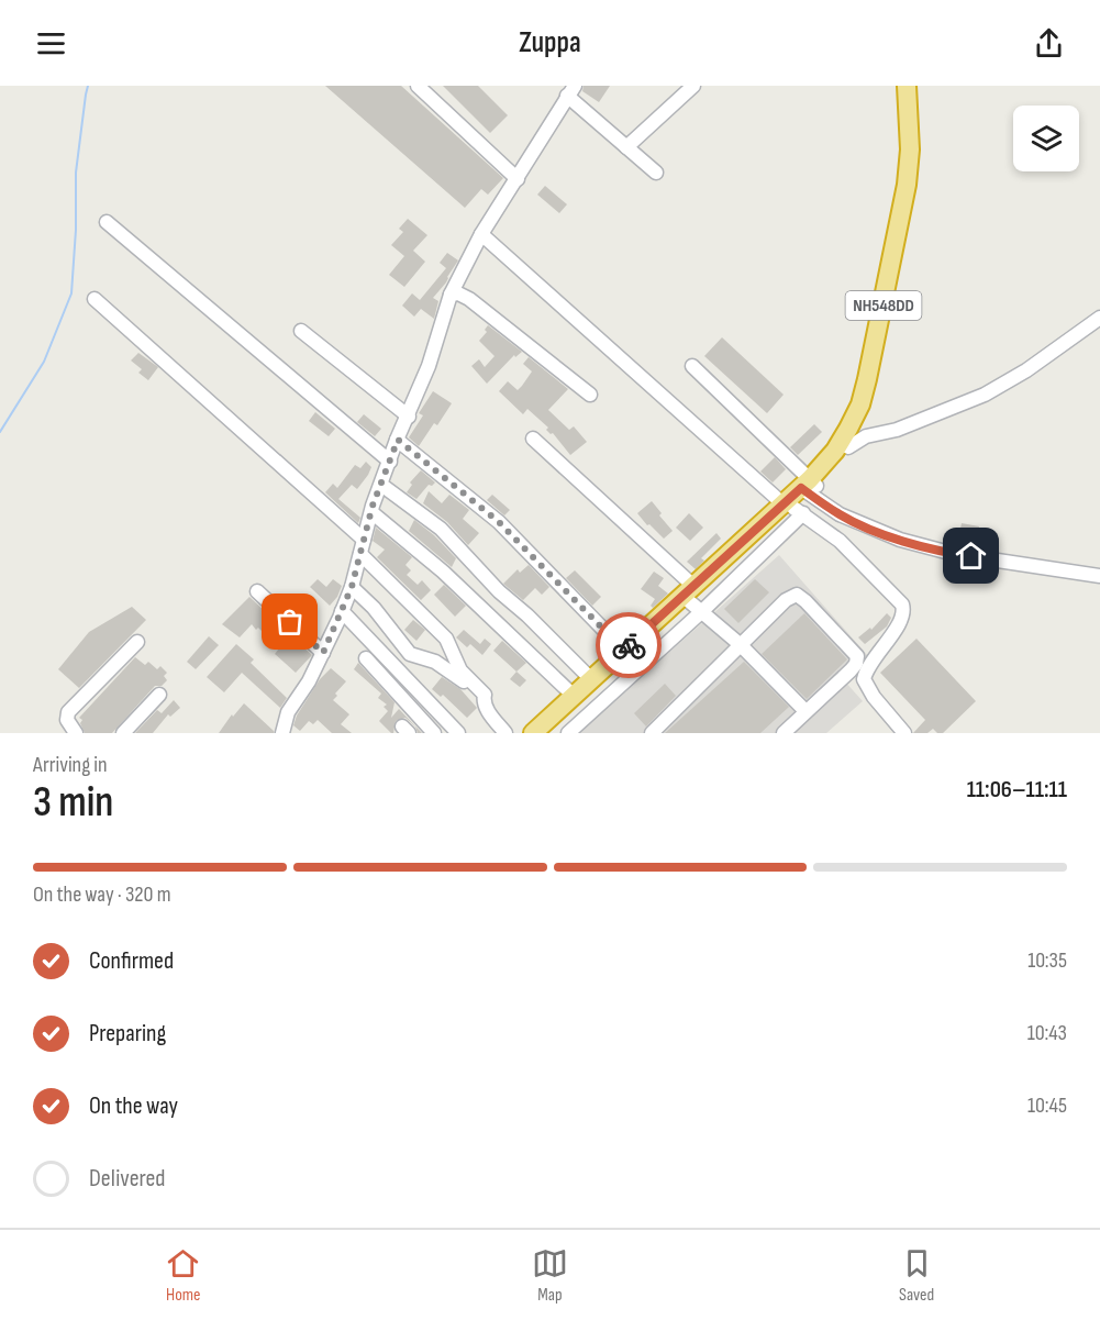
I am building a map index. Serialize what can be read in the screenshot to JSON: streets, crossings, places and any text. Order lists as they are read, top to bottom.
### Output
{
  "streets": {
    "highway": ["NH548DD"]
  },
  "page": {
    "header": "Zuppa",
    "heading": ["3 min", "Arriving in", "11:06–11:11"],
    "bar": "On the way · 320 m",
    "list": [
      ["Confirmed", "10:35"],
      ["Preparing", "10:43"],
      ["On the way", "10:45"],
      "Delivered"
    ],
    "tabs": ["Home", "Map", "Saved"]
  }
}
